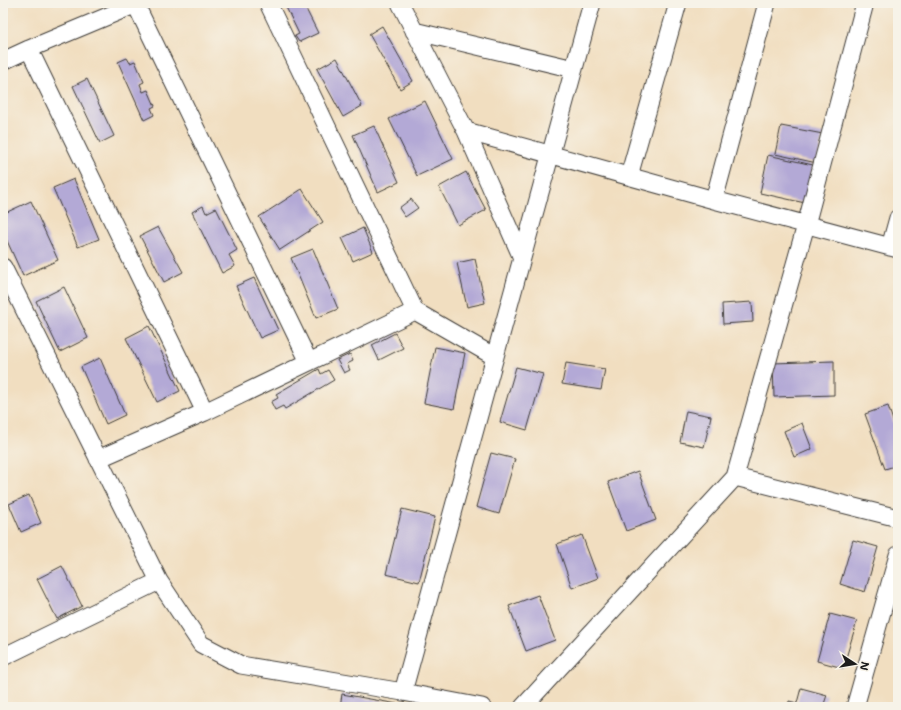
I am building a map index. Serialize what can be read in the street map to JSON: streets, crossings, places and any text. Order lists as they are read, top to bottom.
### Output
{
  "north": "right"
}
